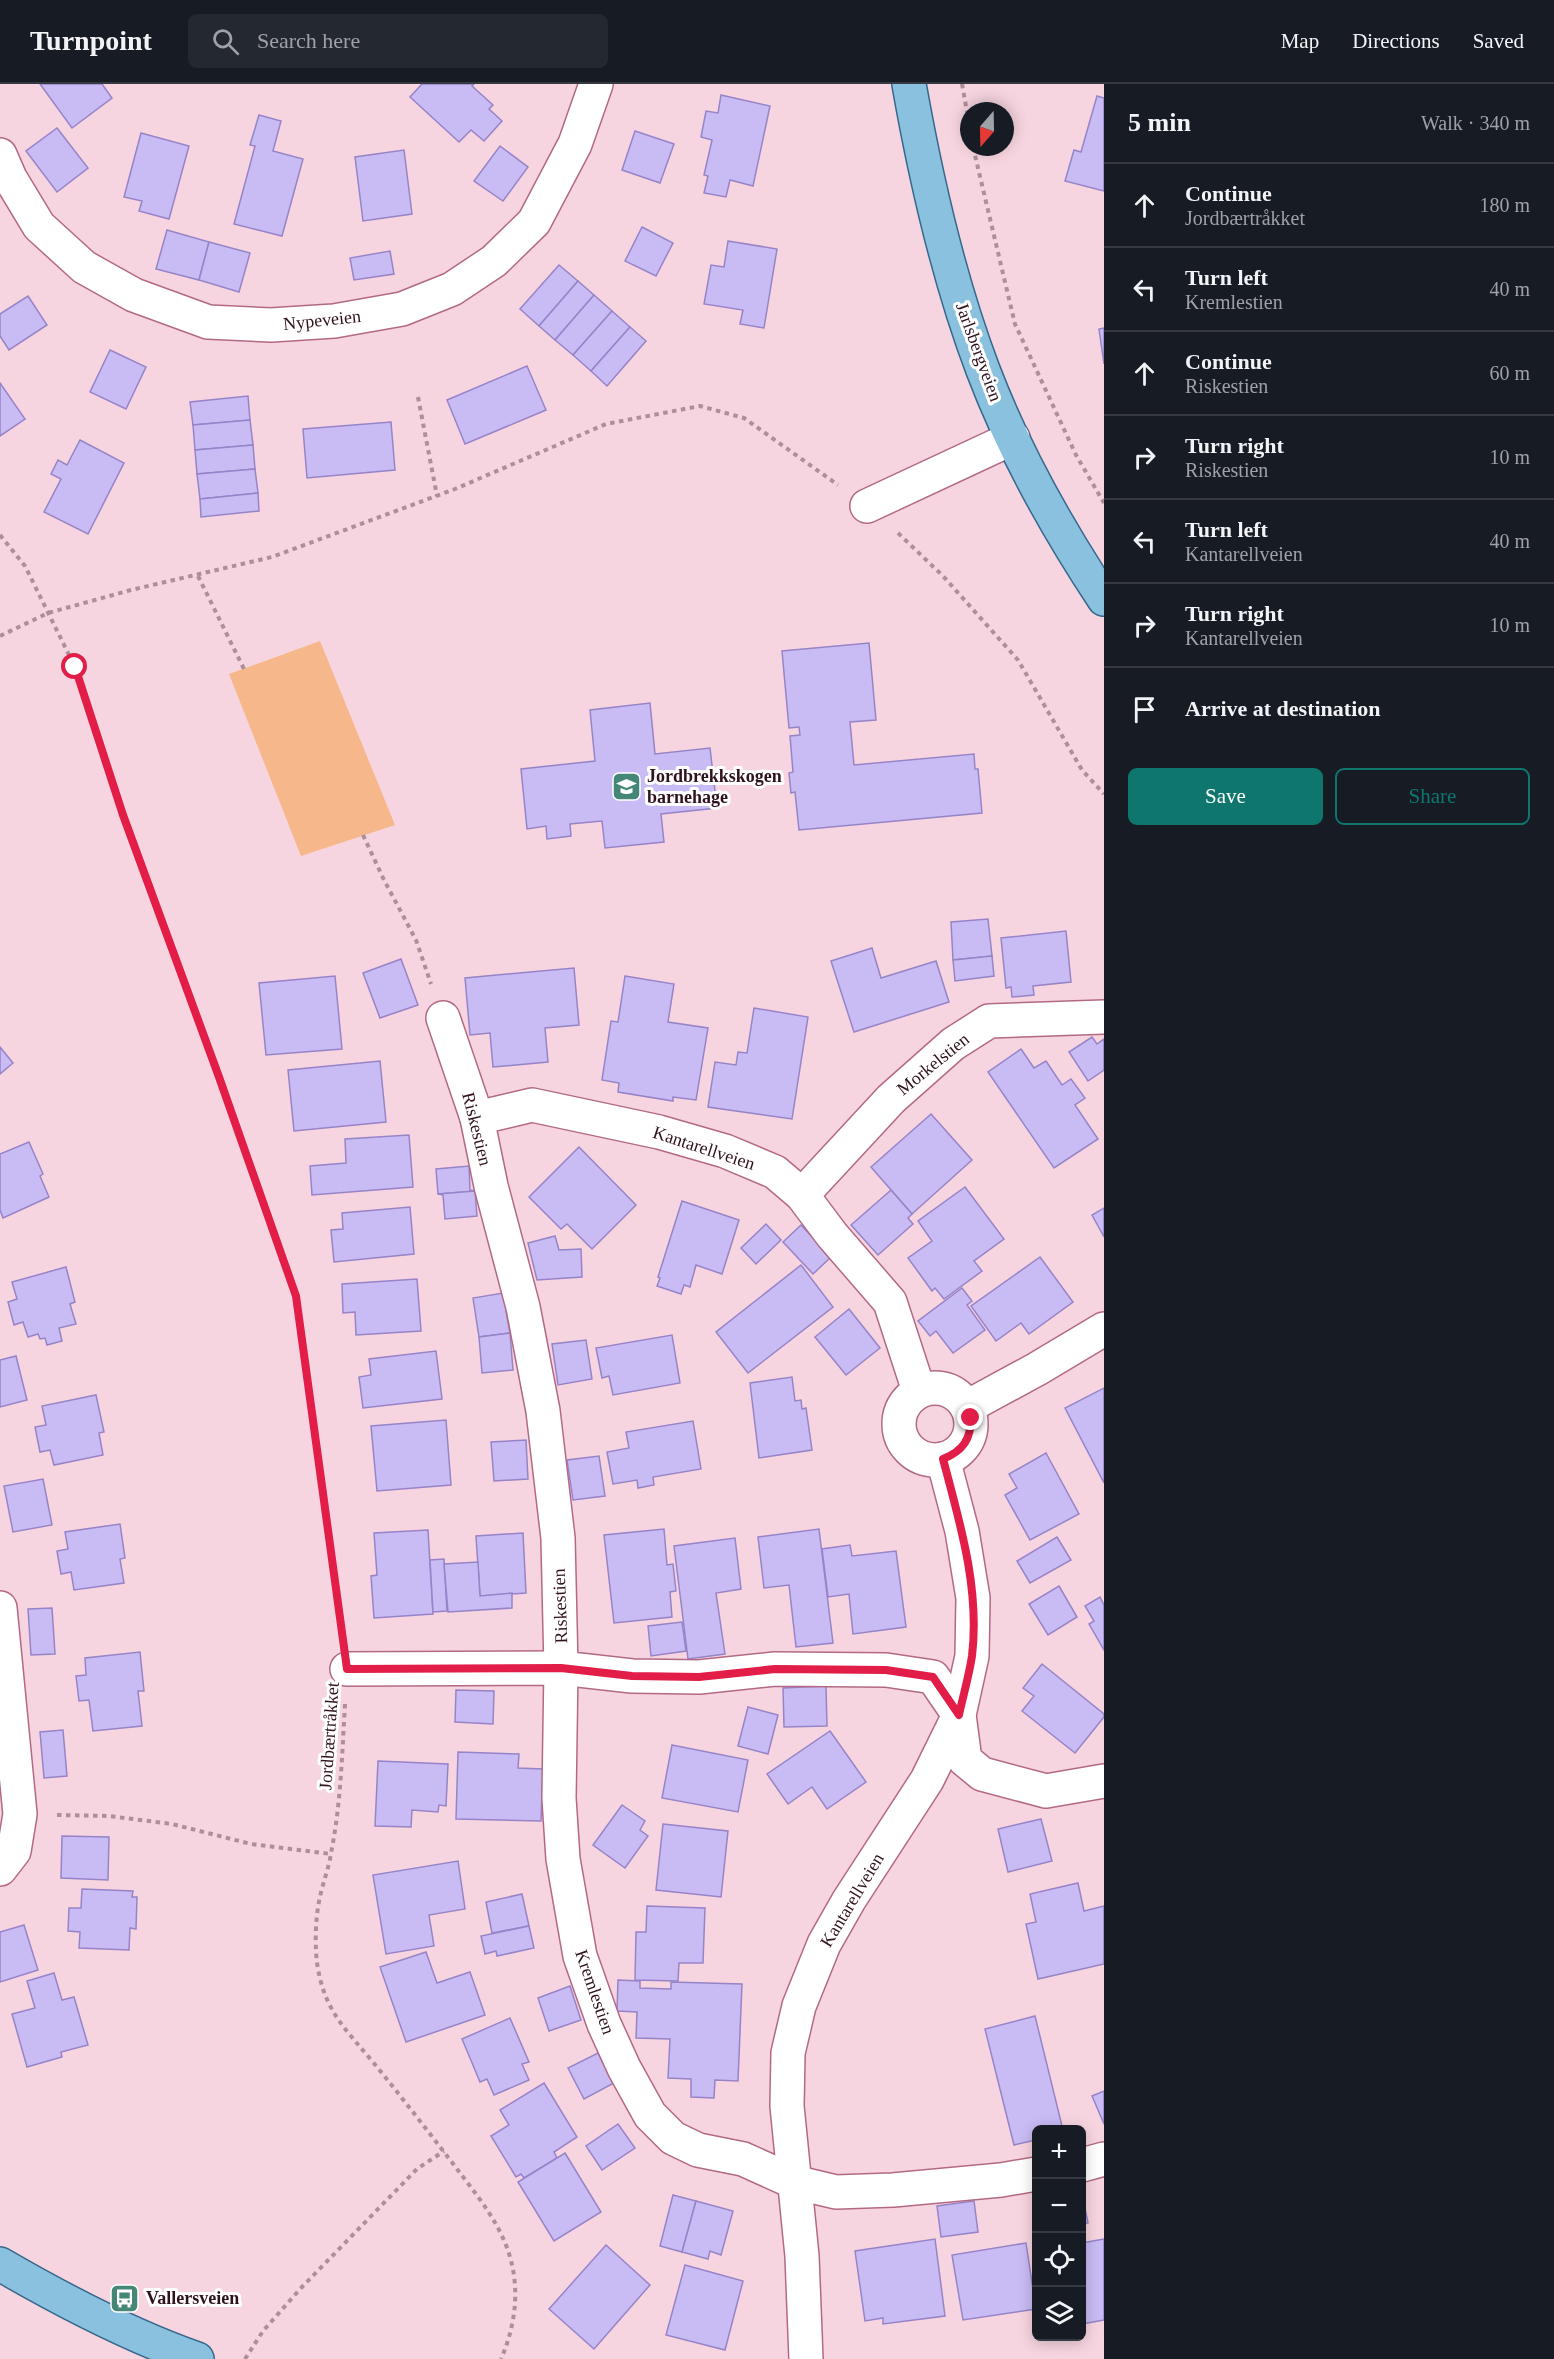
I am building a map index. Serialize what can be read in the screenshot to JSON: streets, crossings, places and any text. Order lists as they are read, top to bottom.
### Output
{
  "streets": {
    "main road": ["Jarlsbergveien"],
    "street": [
      "Nypeveien",
      "Morkelstien",
      "Riskestien",
      "Kantarellveien",
      "Kremlestien"
    ],
    "path": ["Jordbærtråkket"]
  },
  "crossings": [
    ["Morkelstien", "Kantarellveien"],
    ["Riskestien", "Kantarellveien"],
    ["Riskestien", "Kremlestien"],
    ["Kantarellveien", "Kremlestien"]
  ],
  "places": {
    "school or university": ["Jordbrekkskogen barnehage"],
    "bus stop": ["Vallersveien"]
  },
  "north": "bottom",
  "page": {
    "header": "Turnpoint",
    "search": "Search here",
    "nav": ["Map", "Directions", "Saved"],
    "heading": ["5 min", "Walk · 340 m"],
    "list": [
      ["Continue", "Jordbærtråkket", "180 m"],
      ["Turn left", "Kremlestien", "40 m"],
      ["Continue", "Riskestien", "60 m"],
      ["Turn right", "Riskestien", "10 m"],
      ["Turn left", "Kantarellveien", "40 m"],
      ["Turn right", "Kantarellveien", "10 m"],
      "Arrive at destination"
    ],
    "buttons": ["Save", "Share"],
    "map_buttons": ["+", "−"]
  }
}
